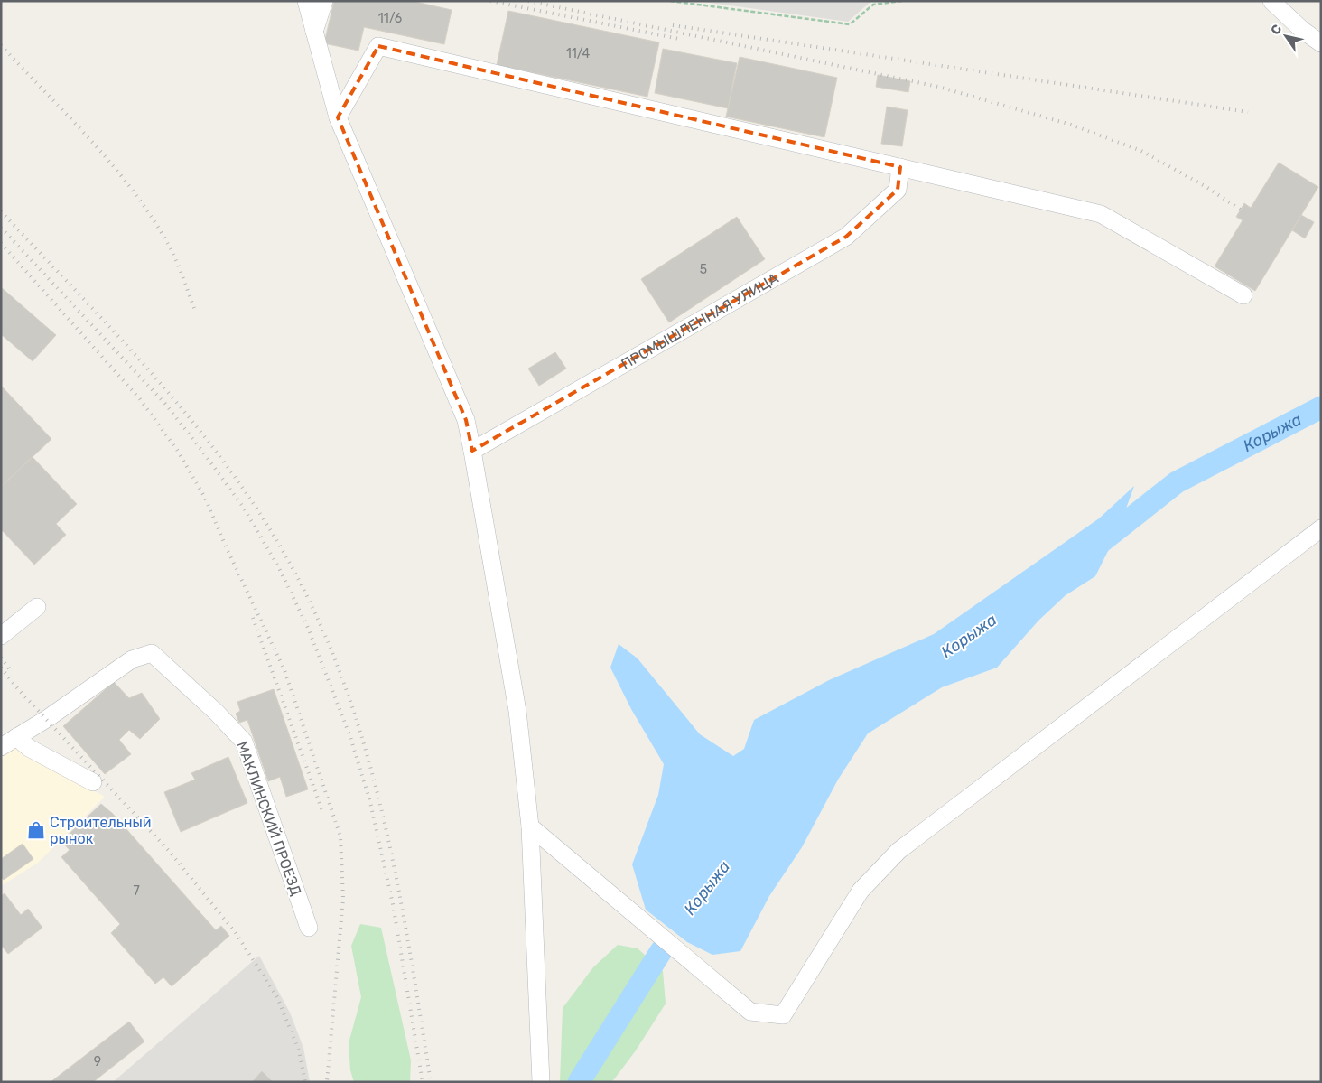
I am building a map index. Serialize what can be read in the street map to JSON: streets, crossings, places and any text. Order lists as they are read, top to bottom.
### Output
{
  "streets": {
    "street": ["ПРОМЫШЛЕННАЯ УЛИЦА", "МАКЛИНСКИЙ ПРОЕЗД"]
  },
  "water": ["Корыжа"],
  "places": {
    "shop": ["Строительный рынок"]
  },
  "house_numbers": [
    "11/6",
    "11/4",
    "5",
    "7",
    "9"
  ],
  "north": "top left"
}
